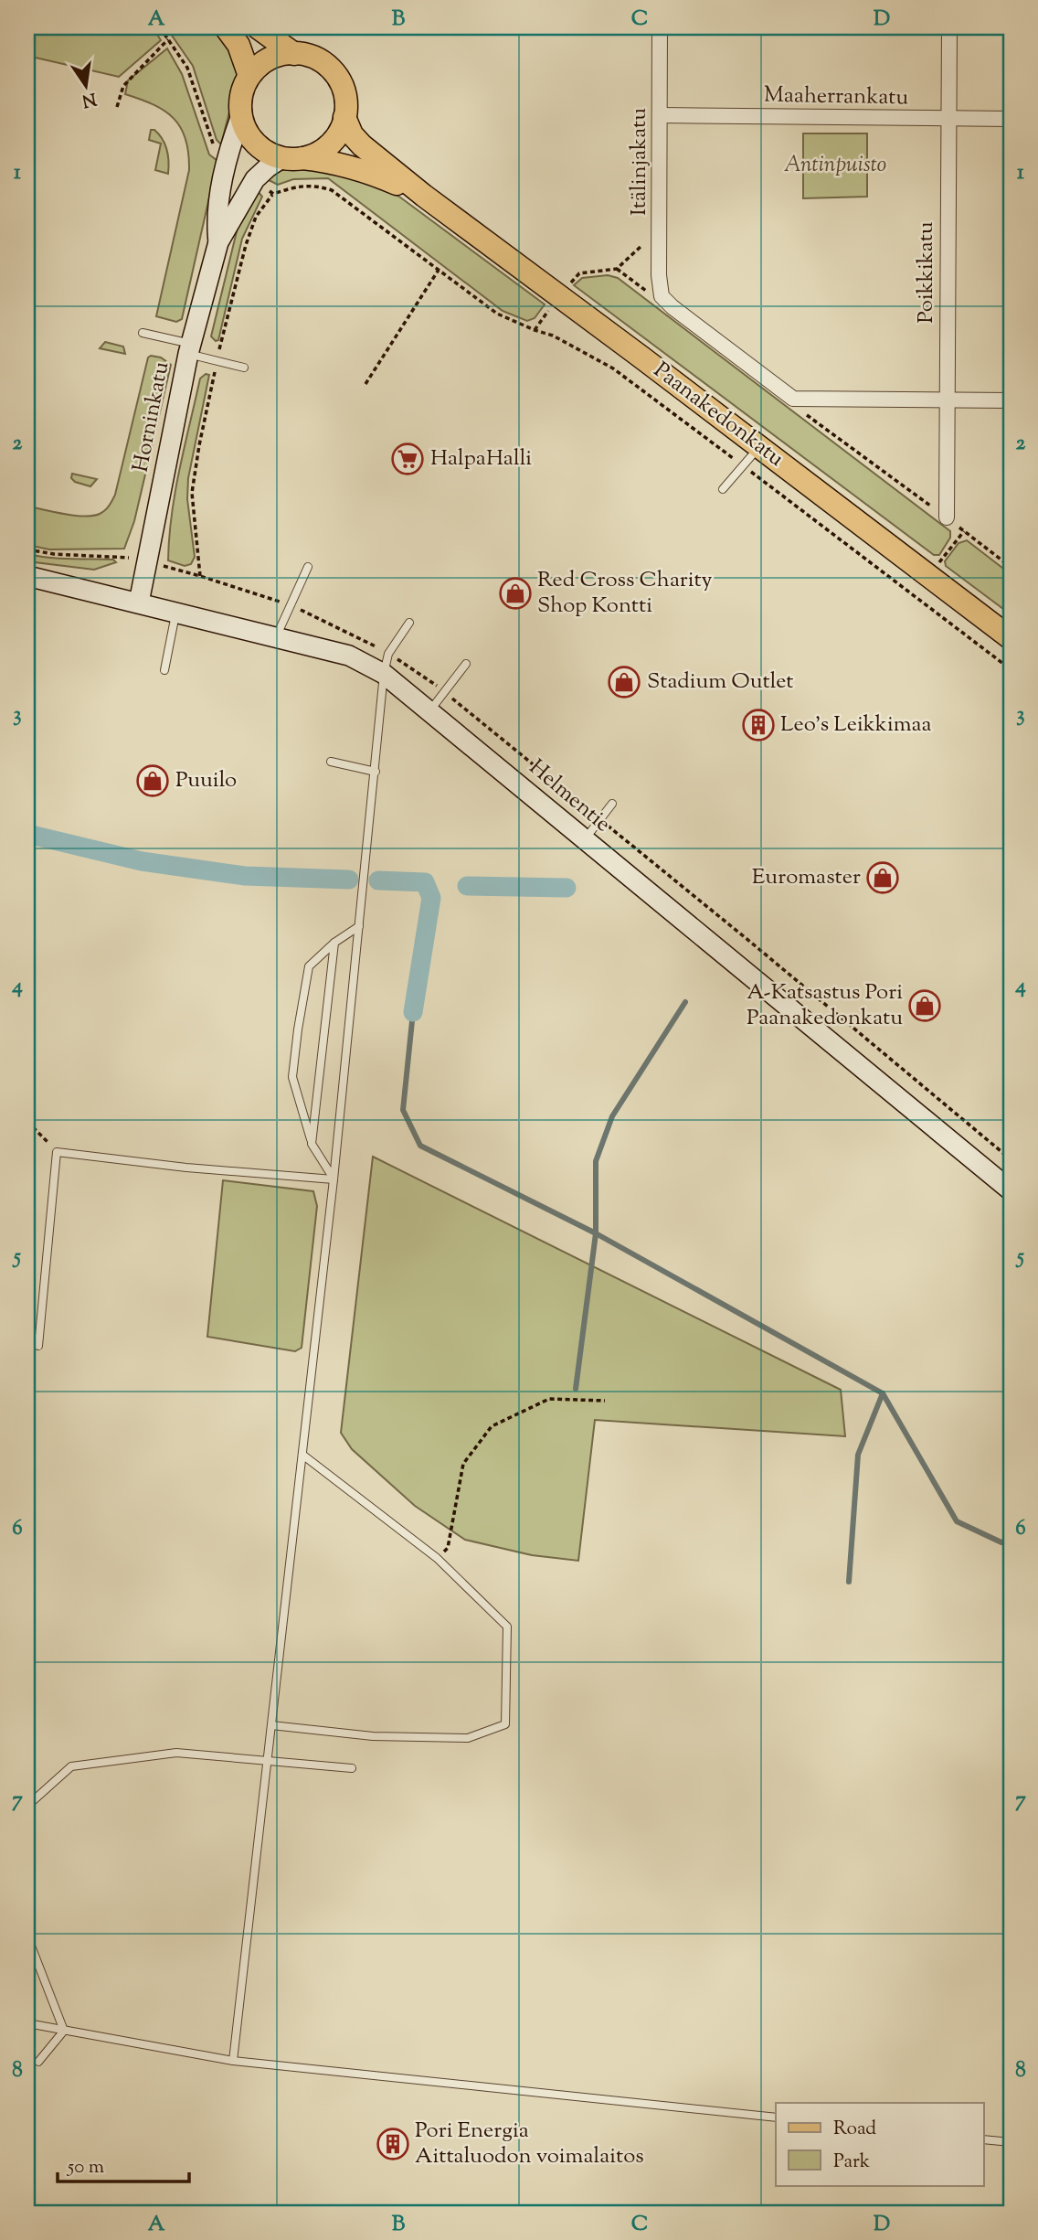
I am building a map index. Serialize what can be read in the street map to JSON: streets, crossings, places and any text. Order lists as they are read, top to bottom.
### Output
{
  "streets": {
    "main road": ["Paanakedonkatu"],
    "street": [
      "Maaherrankatu",
      "Itälinjakatu",
      "Poikkikatu",
      "Horninkatu",
      "Helmentie"
    ]
  },
  "crossings": [
    ["Maaherrankatu", "Itälinjakatu"],
    ["Maaherrankatu", "Poikkikatu"],
    ["Paanakedonkatu", "Horninkatu"],
    ["Horninkatu", "Helmentie"]
  ],
  "parks": ["Antinpuisto"],
  "places": {
    "supermarket": ["HalpaHalli"],
    "shop": [
      "Red Cross Charity Shop Kontti",
      "Stadium Outlet",
      "Puuilo",
      "Euromaster",
      "A-Katsastus Pori Paanakedonkatu"
    ],
    "building": ["Leo's Leikkimaa", "Pori Energia Aittaluodon voimalaitos"]
  },
  "legend": ["Road", "Park"],
  "scale_bar": "50 m",
  "north": "bottom",
  "grid": {
    "columns": [
      "A",
      "B",
      "C",
      "D"
    ],
    "rows": [
      "1",
      "2",
      "3",
      "4",
      "5",
      "6",
      "7",
      "8"
    ]
  }
}
